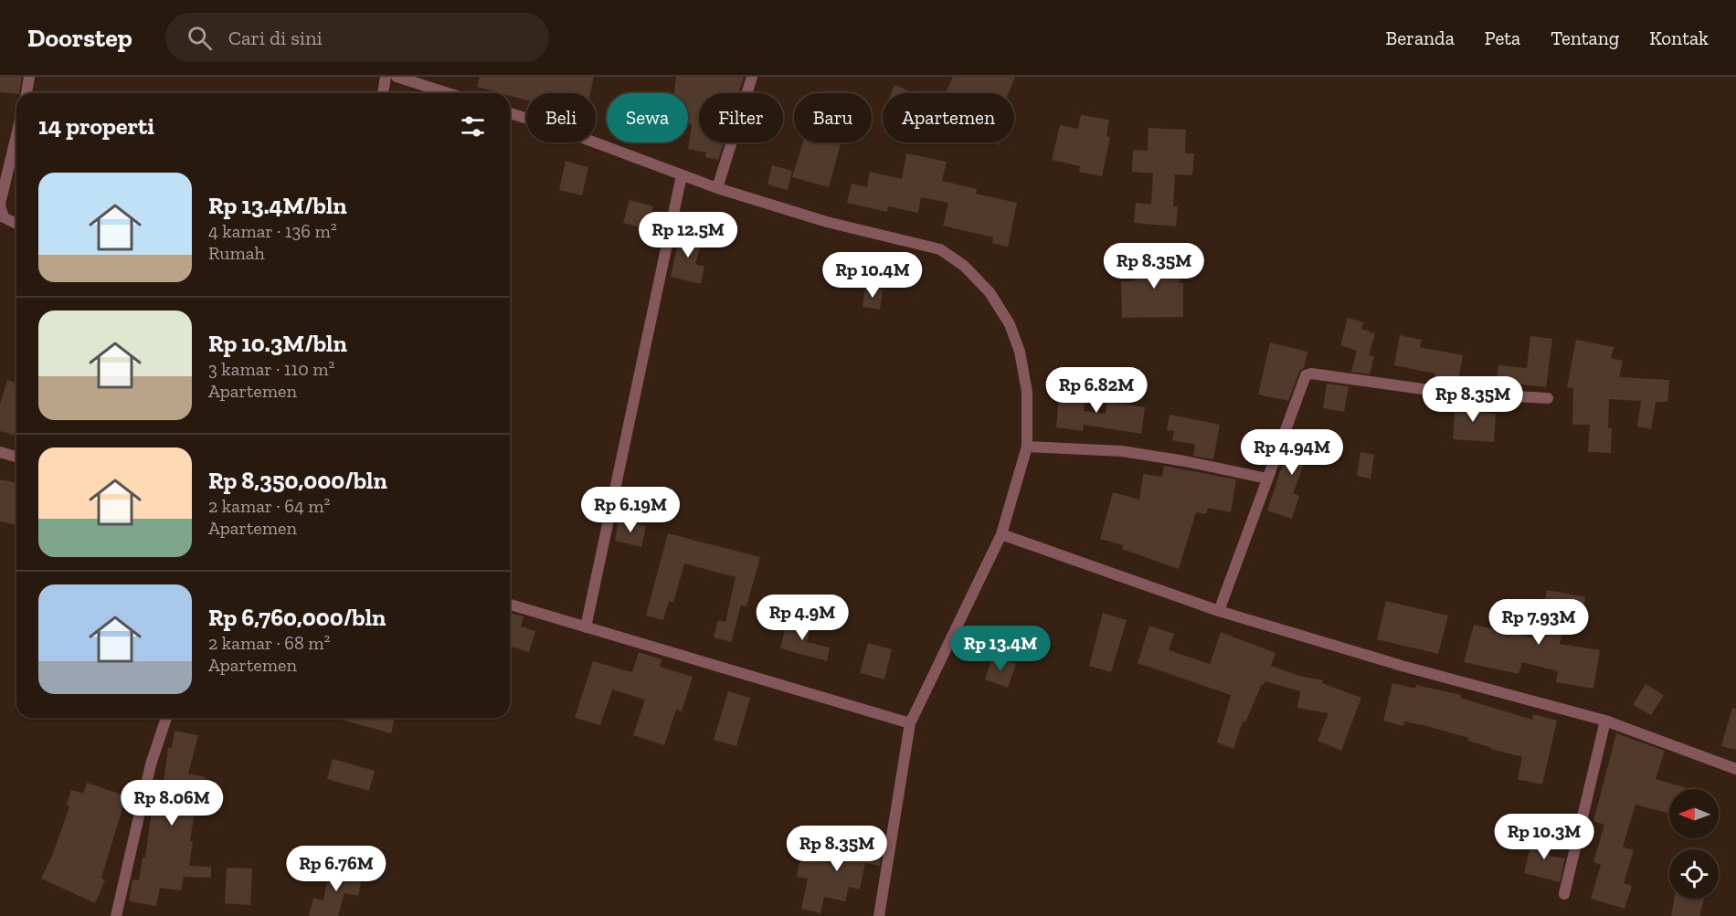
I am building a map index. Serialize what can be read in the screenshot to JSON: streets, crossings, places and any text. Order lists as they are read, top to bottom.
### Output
{
  "north": "left",
  "page": {
    "header": "Doorstep",
    "search": "Cari di sini",
    "nav": [
      "Beranda",
      "Peta",
      "Tentang",
      "Kontak"
    ],
    "chip": [
      "Beli",
      "Sewa",
      "Filter",
      "Baru",
      "Apartemen"
    ],
    "heading": "14 properti",
    "list": [
      {
        "name": "Rp 13.4M/bln",
        "note": "4 kamar · 136 m² · Rumah"
      },
      {
        "name": "Rp 10.3M/bln",
        "note": "3 kamar · 110 m² · Apartemen"
      },
      {
        "name": "Rp 8,350,000/bln",
        "note": "2 kamar · 64 m² · Apartemen"
      },
      {
        "name": "Rp 6,760,000/bln",
        "note": "2 kamar · 68 m² · Apartemen"
      }
    ],
    "price": [
      "Rp 12.5M",
      "Rp 8.35M",
      "Rp 10.4M",
      "Rp 6.82M",
      "Rp 8.35M",
      "Rp 4.94M",
      "Rp 6.19M",
      "Rp 4.9M",
      "Rp 7.93M",
      "Rp 13.4M",
      "Rp 8.06M",
      "Rp 10.3M",
      "Rp 8.35M",
      "Rp 6.76M"
    ]
  }
}
